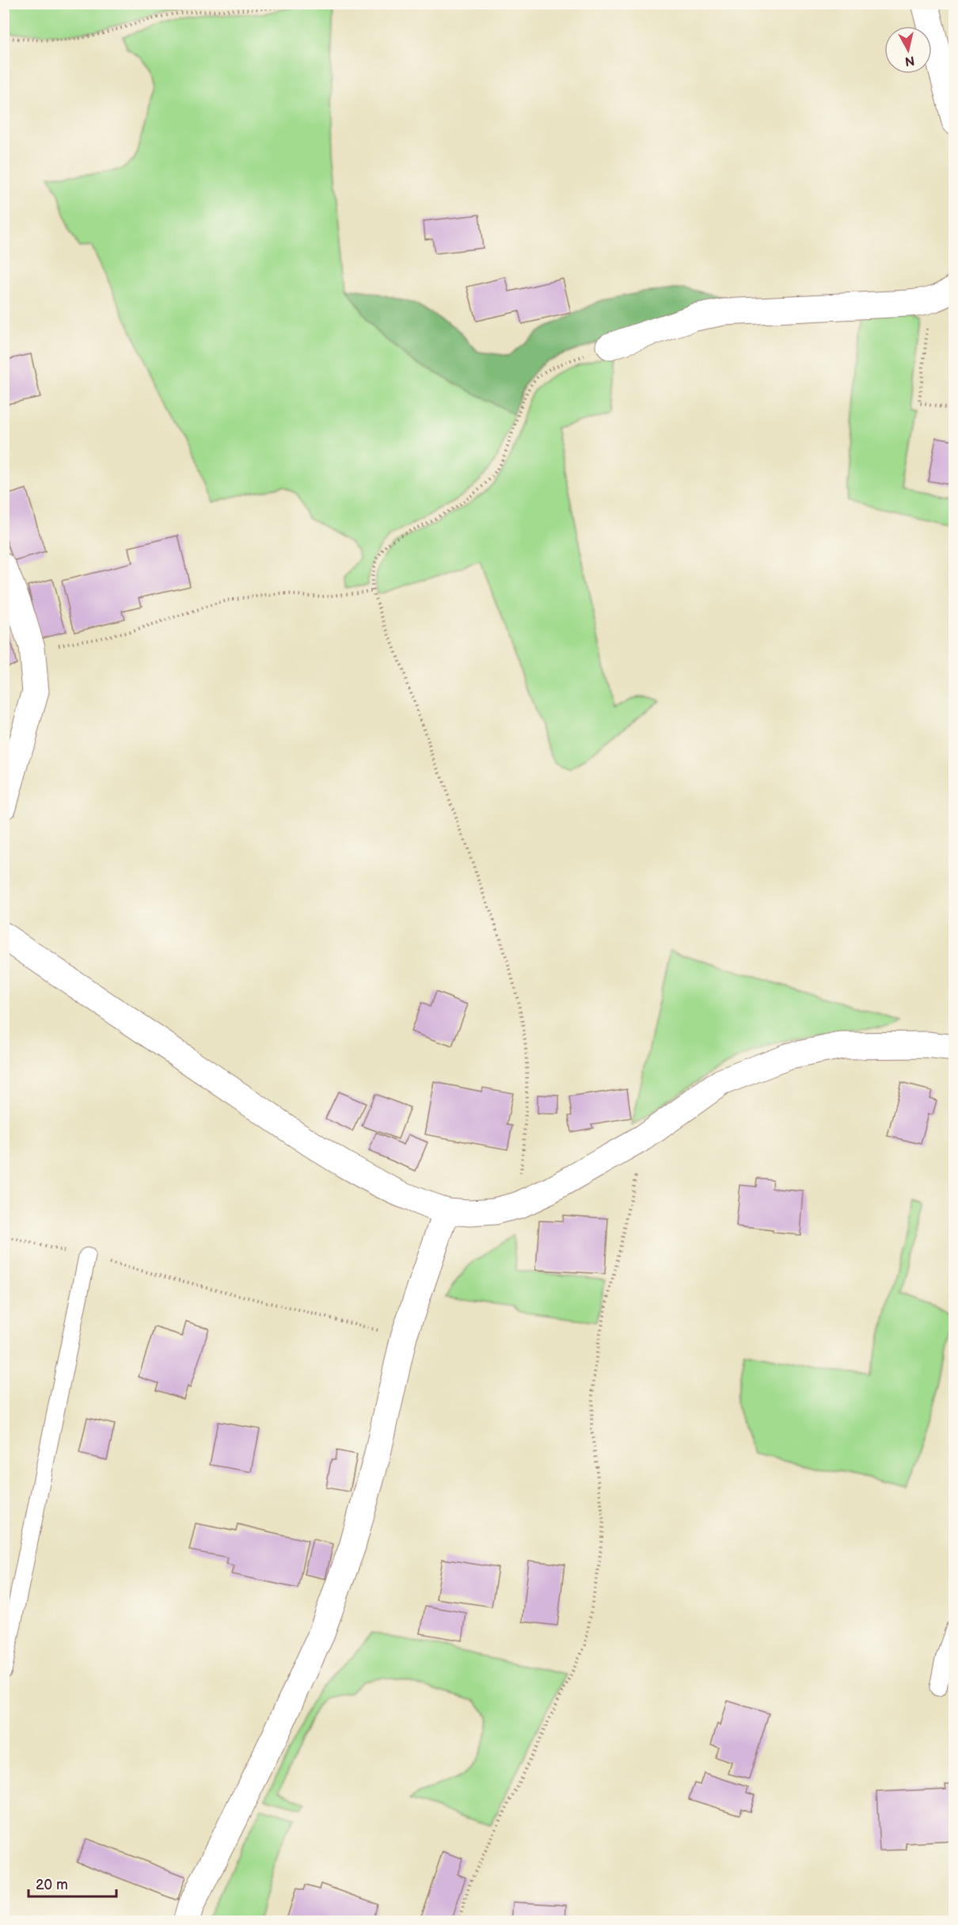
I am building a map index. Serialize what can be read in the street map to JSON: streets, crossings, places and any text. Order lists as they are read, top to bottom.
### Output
{
  "scale_bar": "20 m",
  "north": "bottom"
}
